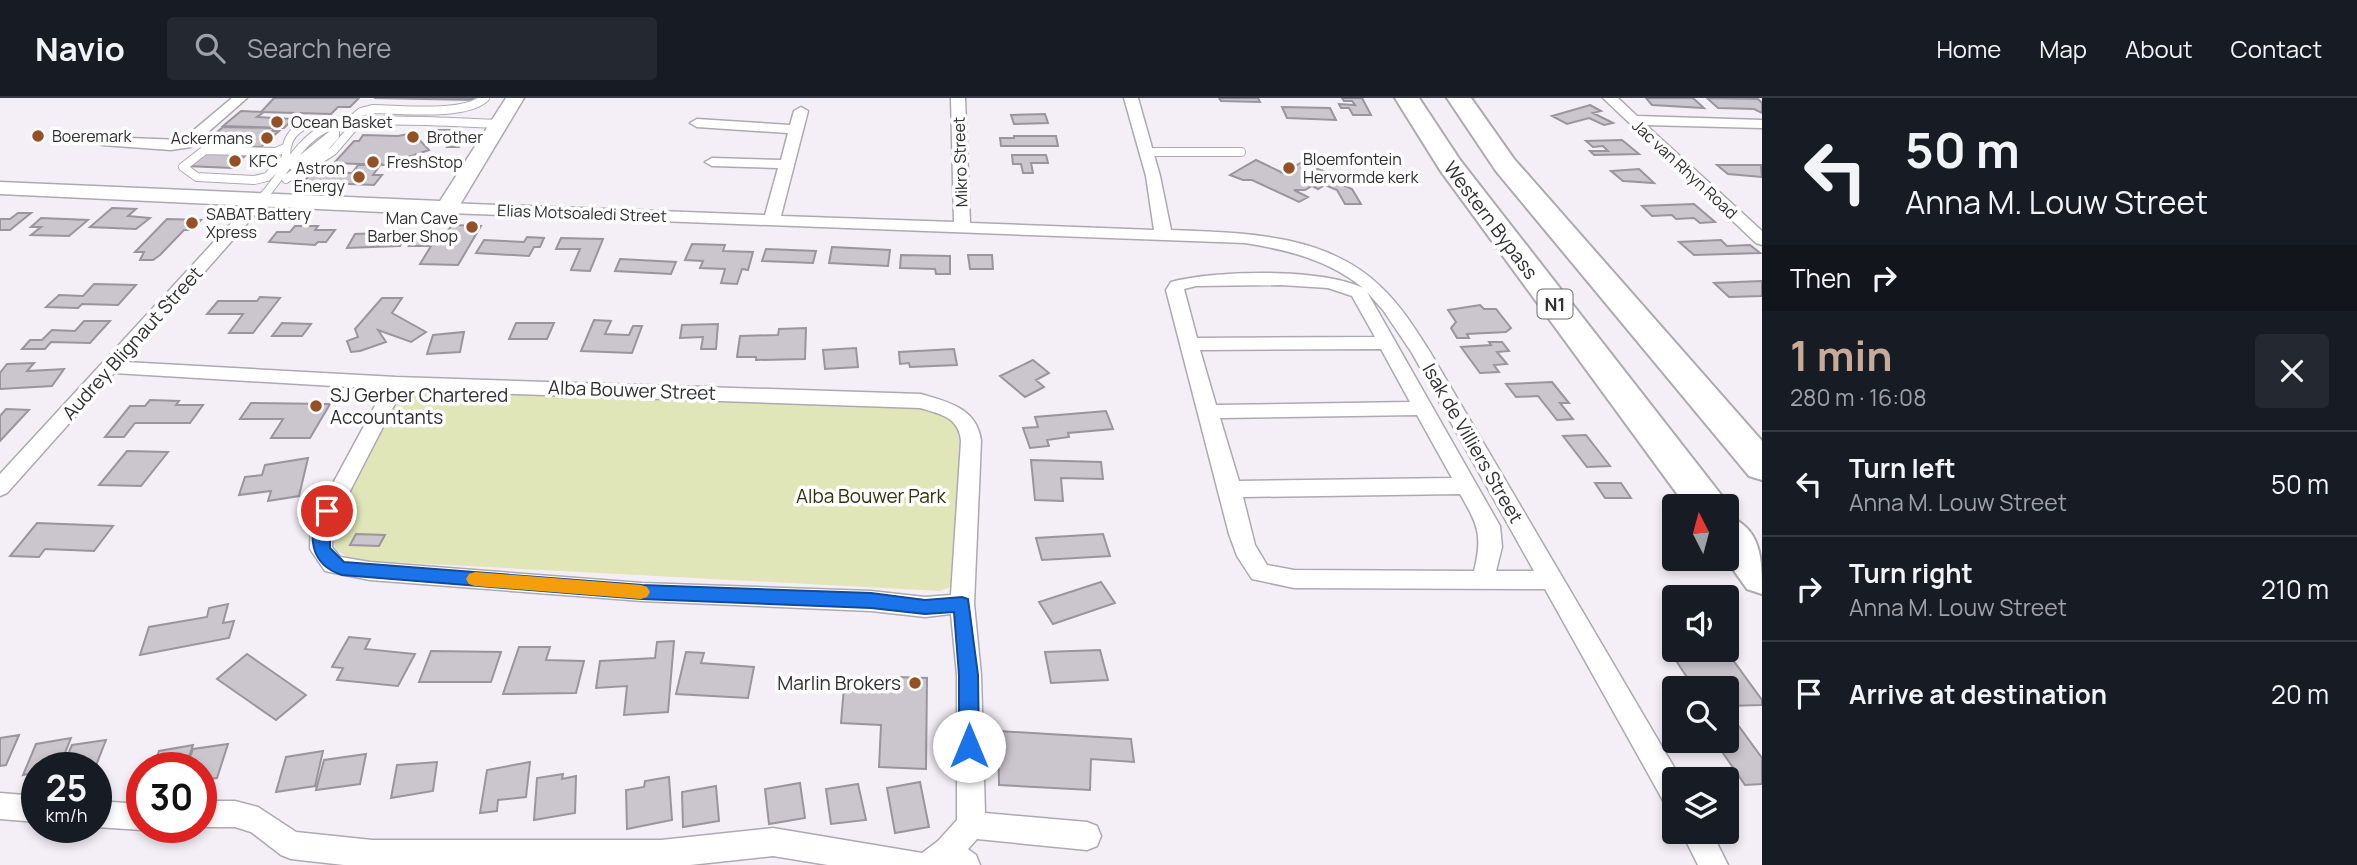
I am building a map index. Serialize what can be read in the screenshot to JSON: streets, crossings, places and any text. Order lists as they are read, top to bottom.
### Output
{
  "streets": {
    "highway": ["Western Bypass", "N1"],
    "street": [
      "Mikro Street",
      "Jac van Rhyn Road",
      "Elias Motsoaledi Street",
      "Audrey Blignaut Street",
      "Alba Bouwer Street",
      "Isak de Villiers Street"
    ]
  },
  "crossings": [
    ["Mikro Street", "Elias Motsoaledi Street"],
    ["Elias Motsoaledi Street", "Audrey Blignaut Street"],
    ["Elias Motsoaledi Street", "Isak de Villiers Street"],
    ["Audrey Blignaut Street", "Alba Bouwer Street"]
  ],
  "parks": ["Alba Bouwer Park"],
  "places": [
    "Ocean Basket",
    "Boeremark",
    "Brother",
    "Ackermans",
    "KFC",
    "FreshStop",
    "Bloemfontein Hervormde kerk",
    "Astron Energy",
    "SABAT Battery Xpress",
    "Man Cave Barber Shop",
    "SJ Gerber Chartered Accountants",
    "Marlin Brokers"
  ],
  "north": "top",
  "page": {
    "header": "Navio",
    "search": "Search here",
    "nav": [
      "Home",
      "Map",
      "About",
      "Contact"
    ],
    "turn": ["50 m", "Anna M. Louw Street"],
    "then": "Then",
    "heading": ["1 min", "280 m · 16:08"],
    "list": [
      {
        "name": "Turn left",
        "note": "Anna M. Louw Street",
        "value": "50 m"
      },
      {
        "name": "Turn right",
        "note": "Anna M. Louw Street",
        "value": "210 m"
      },
      {
        "name": "Arrive at destination",
        "value": "20 m"
      }
    ],
    "speed": "25 km/h",
    "limit": "30"
  }
}
